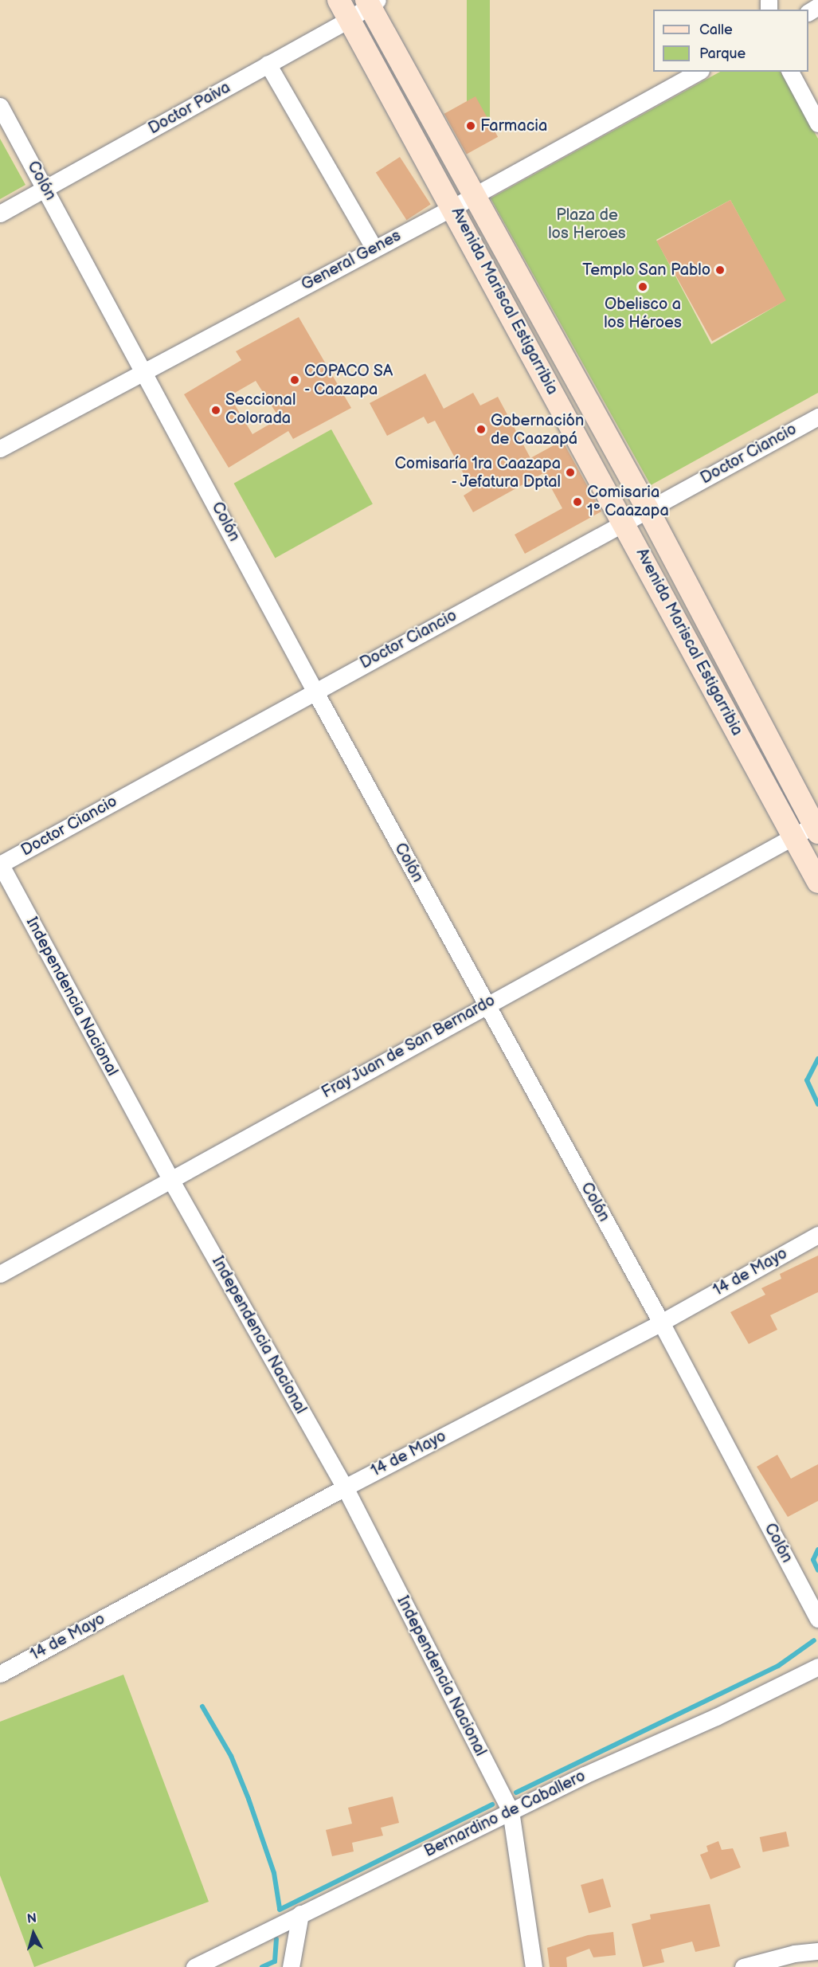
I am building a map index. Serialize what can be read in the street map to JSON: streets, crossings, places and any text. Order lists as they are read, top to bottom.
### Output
{
  "streets": {
    "main road": ["Avenida Mariscal Estigarribia"],
    "street": [
      "Doctor Paiva",
      "Colón",
      "General Genes",
      "Doctor Ciancio",
      "Independencia Nacional",
      "Fray Juan de San Bernardo",
      "14 de Mayo",
      "Bernardino de Caballero"
    ]
  },
  "crossings": [
    ["Doctor Paiva", "Colón"],
    ["Doctor Paiva", "Avenida Mariscal Estigarribia"],
    ["Colón", "General Genes"],
    ["Colón", "Doctor Ciancio"],
    ["Colón", "Fray Juan de San Bernardo"],
    ["Colón", "14 de Mayo"],
    ["General Genes", "Avenida Mariscal Estigarribia"],
    ["Avenida Mariscal Estigarribia", "Doctor Ciancio"],
    ["Avenida Mariscal Estigarribia", "Fray Juan de San Bernardo"],
    ["Doctor Ciancio", "Independencia Nacional"],
    ["Independencia Nacional", "Fray Juan de San Bernardo"],
    ["Independencia Nacional", "14 de Mayo"],
    ["Independencia Nacional", "Bernardino de Caballero"]
  ],
  "parks": ["Plaza de los Heroes"],
  "places": [
    "Farmacia",
    "Templo San Pablo",
    "Obelisco a los Héroes",
    "COPACO SA - Caazapa",
    "Seccional Colorada",
    "Gobernación de Caazapá",
    "Comisaría 1ra Caazapa - Jefatura Dptal",
    "Comisaria 1° Caazapa"
  ],
  "legend": ["Calle", "Parque"],
  "north": "top"
}
